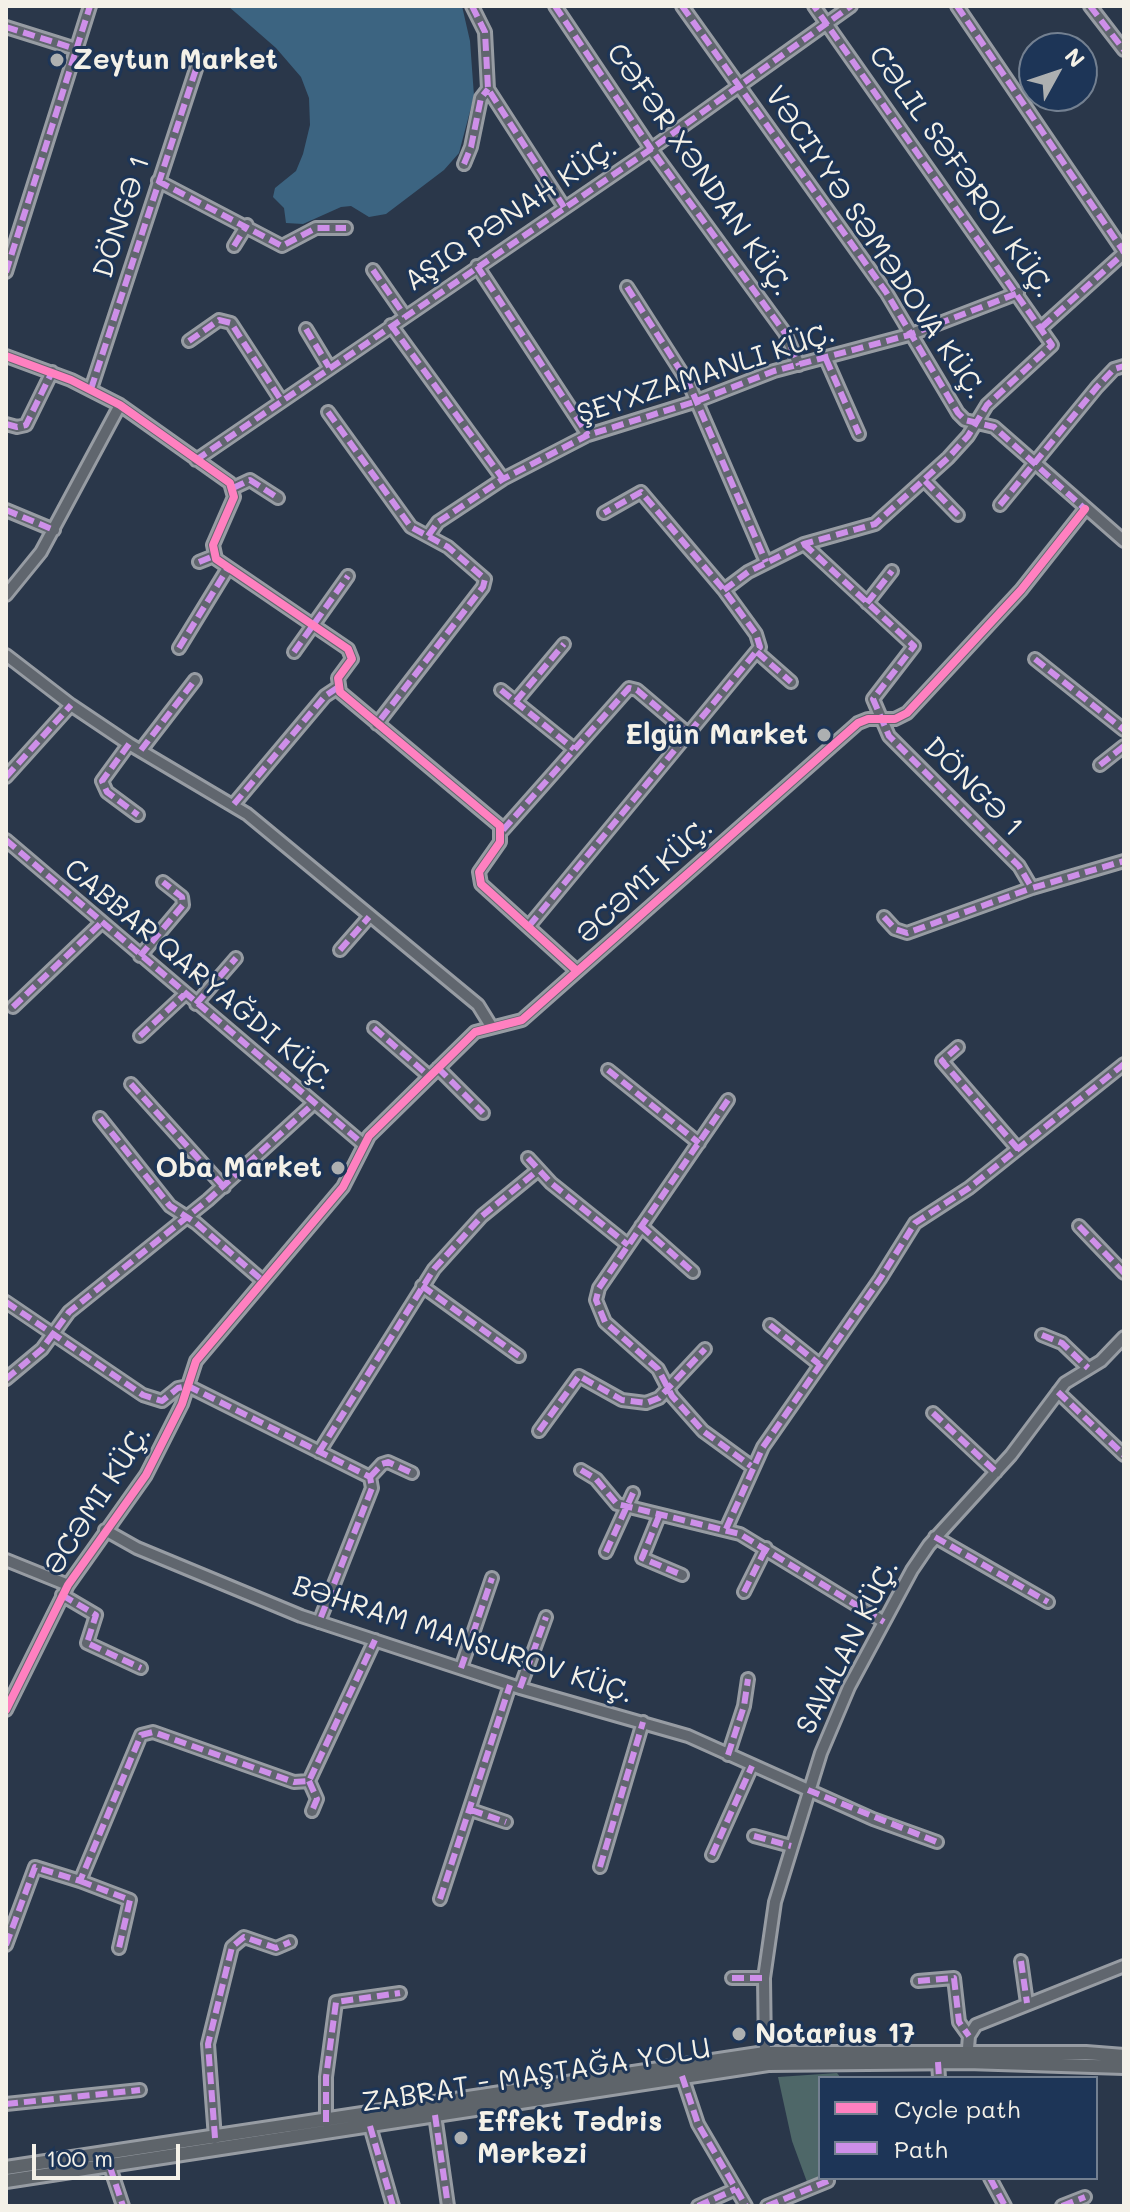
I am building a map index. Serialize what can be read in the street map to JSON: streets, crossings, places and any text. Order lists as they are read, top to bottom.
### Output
{
  "streets": {
    "main road": ["ZABRAT - MAŞTAĞA YOLU"],
    "street": [
      "CƏFƏR XƏNDAN KÜÇ.",
      "CƏLIL SƏFƏROV KÜÇ.",
      "DÖNGƏ 1",
      "VƏCIYYƏ SƏMƏDOVA KÜÇ.",
      "ƏCƏMI KÜÇ.",
      "BƏHRAM MANSUROV KÜÇ.",
      "SAVALAN KÜÇ."
    ]
  },
  "crossings": [
    ["DÖNGƏ 1", "ƏCƏMI KÜÇ."],
    ["VƏCIYYƏ SƏMƏDOVA KÜÇ.", "ƏCƏMI KÜÇ."],
    ["ƏCƏMI KÜÇ.", "BƏHRAM MANSUROV KÜÇ."],
    ["BƏHRAM MANSUROV KÜÇ.", "SAVALAN KÜÇ."]
  ],
  "places": [
    "Zeytun Market",
    "Elgün Market",
    "Oba Market",
    "Notarius 17",
    "Effekt Tədris Mərkəzi"
  ],
  "legend": ["Cycle path", "Path"],
  "scale_bar": "100 m",
  "north": "top right"
}
